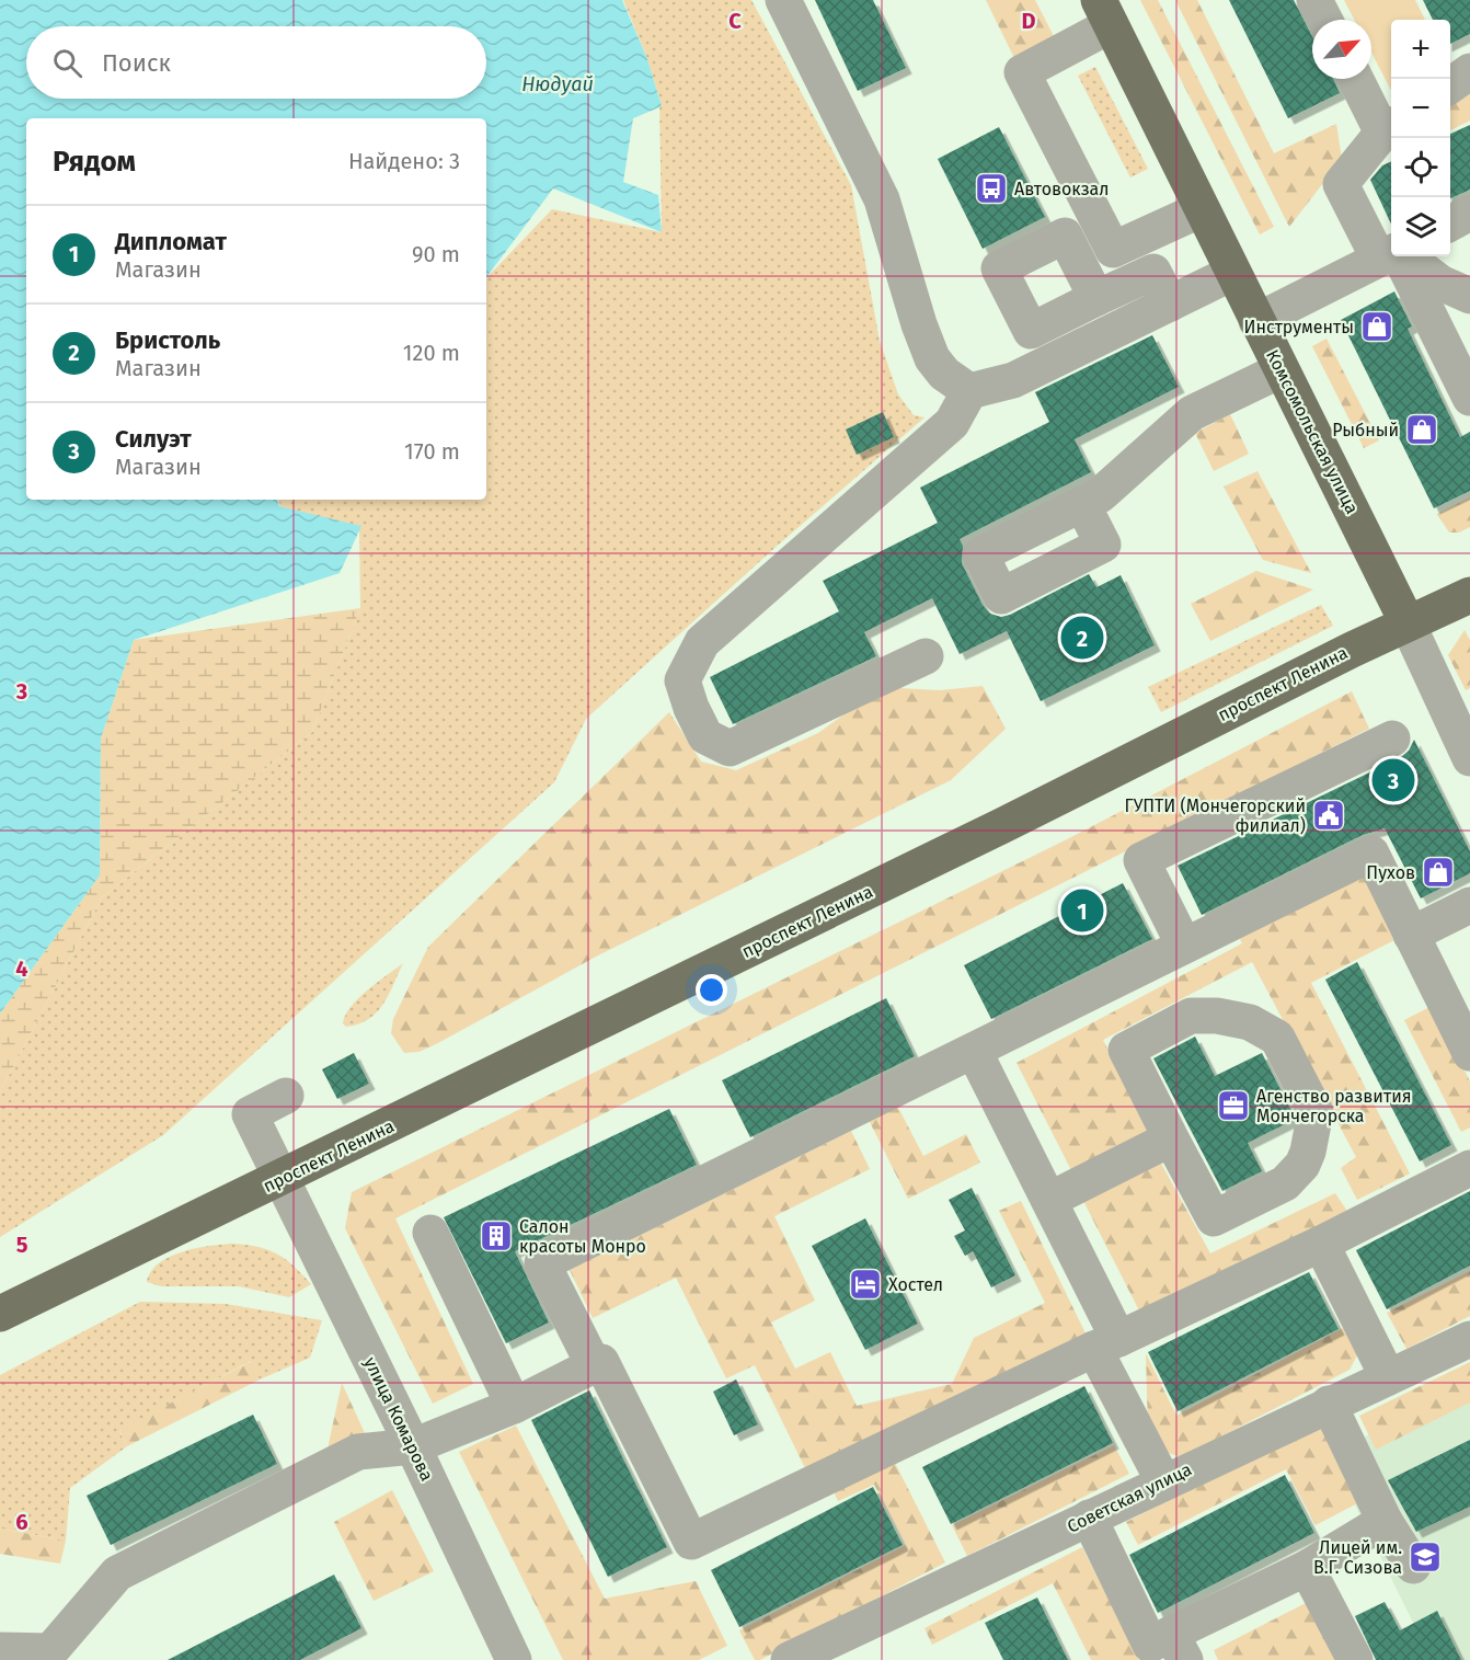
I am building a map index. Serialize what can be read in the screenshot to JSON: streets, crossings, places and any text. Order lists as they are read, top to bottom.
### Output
{
  "streets": {
    "main road": ["Комсомольская улица", "проспект Ленина"],
    "street": ["улица Комарова", "Советская улица"]
  },
  "crossings": [
    ["Комсомольская улица", "проспект Ленина"],
    ["проспект Ленина", "улица Комарова"]
  ],
  "water": ["Нюдуай"],
  "places": {
    "bus stop": ["Автовокзал"],
    "shop": ["Инструменты", "Рыбный", "Пухов"],
    "public building": ["ГУПТИ (Мончегорский филиал)"],
    "office": ["Агенство развития Мончегорска"],
    "building": ["Салон красоты Монро"],
    "hotel": ["Хостел"],
    "school or university": ["Лицей им. В.Г. Сизова"]
  },
  "north": "top right",
  "page": {
    "map_buttons": ["+", "−"],
    "search": "Поиск",
    "heading": ["Рядом", "Найдено: 3"],
    "list": [
      {
        "mark": "1",
        "name": "Дипломат",
        "note": "Магазин",
        "value": "90 m"
      },
      {
        "mark": "2",
        "name": "Бристоль",
        "note": "Магазин",
        "value": "120 m"
      },
      {
        "mark": "3",
        "name": "Силуэт",
        "note": "Магазин",
        "value": "170 m"
      }
    ],
    "pins": ["2", "3", "1"]
  },
  "grid": {
    "columns": ["C", "D"],
    "rows": [
      "3",
      "4",
      "5",
      "6"
    ]
  }
}
